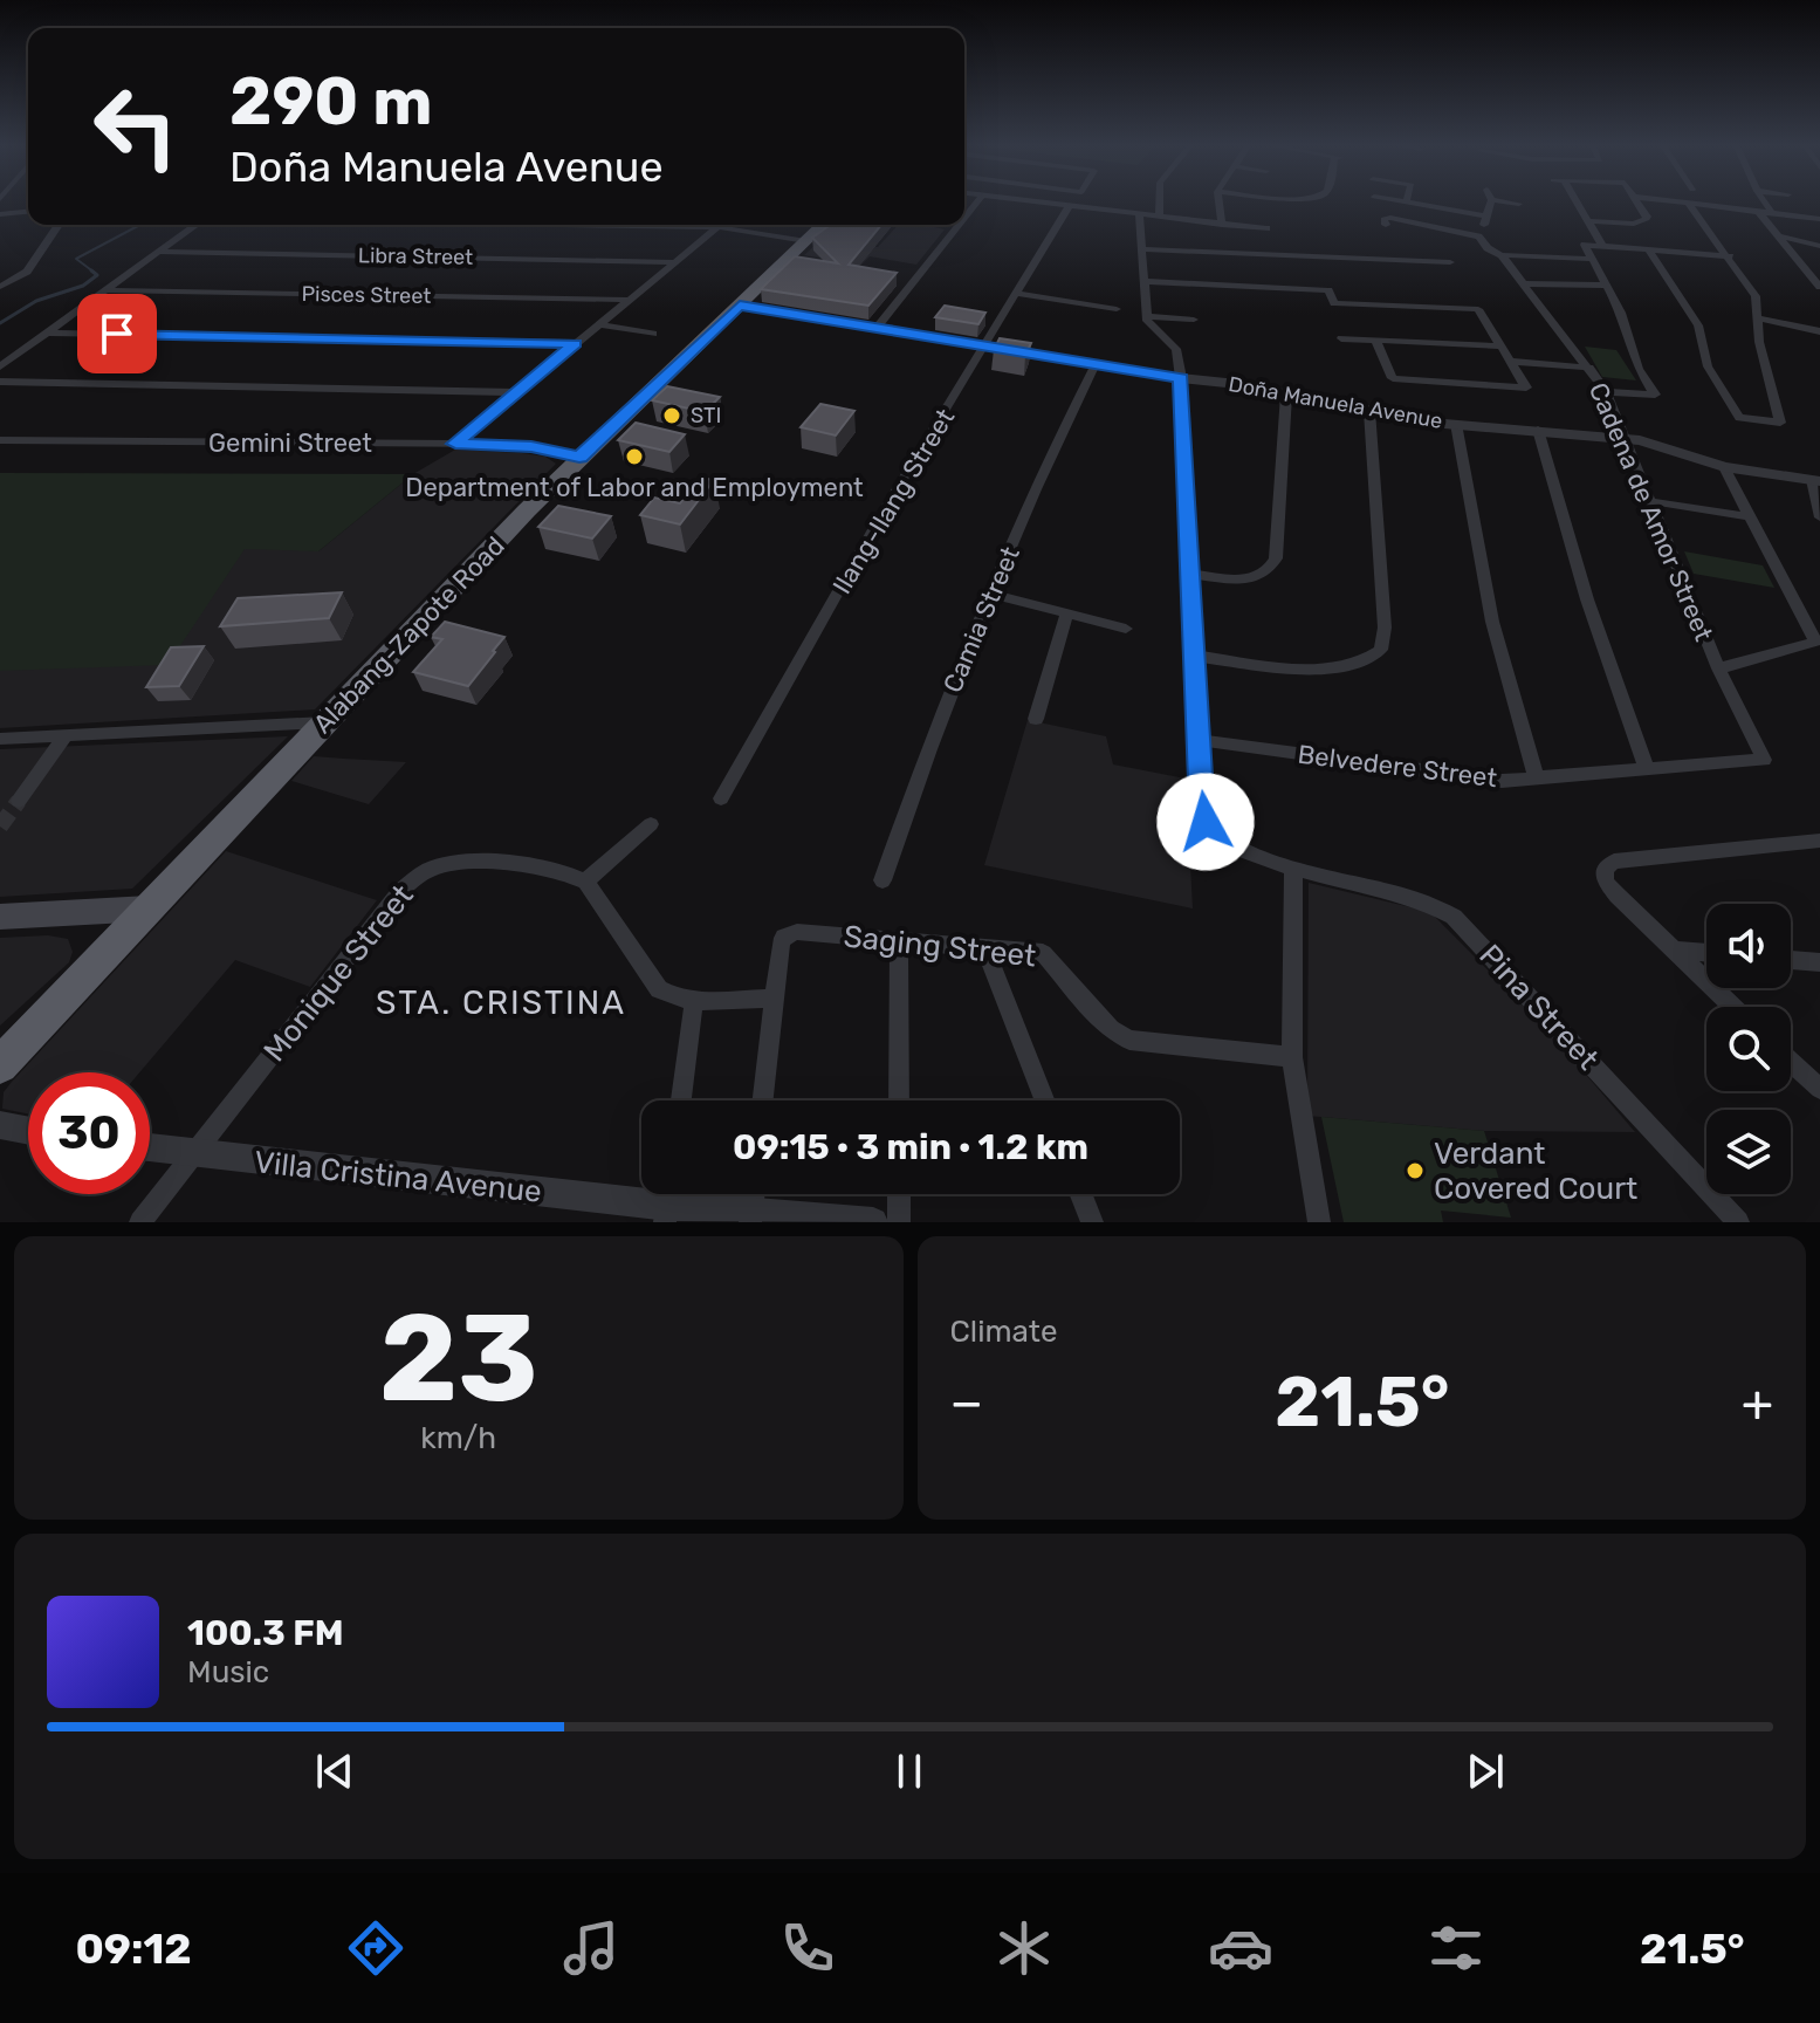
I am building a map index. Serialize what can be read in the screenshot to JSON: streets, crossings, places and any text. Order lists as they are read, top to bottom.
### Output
{
  "streets": {
    "highway": ["Alabang-Zapote Road"],
    "street": [
      "Libra Street",
      "Pisces Street",
      "Doña Manuela Avenue",
      "Gemini Street",
      "Ilang-Ilang Street",
      "Cadena de Amor Street",
      "Camia Street",
      "Belvedere Street",
      "Saging Street",
      "Monique Street",
      "Pina Street",
      "Villa Cristina Avenue"
    ]
  },
  "crossings": [
    ["Doña Manuela Avenue", "Ilang-Ilang Street"],
    ["Doña Manuela Avenue", "Cadena de Amor Street"],
    ["Doña Manuela Avenue", "Camia Street"],
    ["Doña Manuela Avenue", "Alabang-Zapote Road"],
    ["Gemini Street", "Alabang-Zapote Road"],
    ["Cadena de Amor Street", "Belvedere Street"],
    ["Belvedere Street", "Pina Street"],
    ["Monique Street", "Villa Cristina Avenue"]
  ],
  "districts": ["STA. CRISTINA"],
  "places": ["STI", "Department of Labor and Employment", "Verdant Covered Court"],
  "page": {
    "turn": ["290 m", "Doña Manuela Avenue"],
    "limit": "30",
    "trip": "09:15 · 3 min · 1.2 km",
    "tile": [
      ["23", "km/h"],
      "Climate"
    ],
    "heat": ["−", "21.5°", "+"],
    "song": ["100.3 FM", "Music"],
    "tabs": ["09:12", "21.5°"]
  }
}
